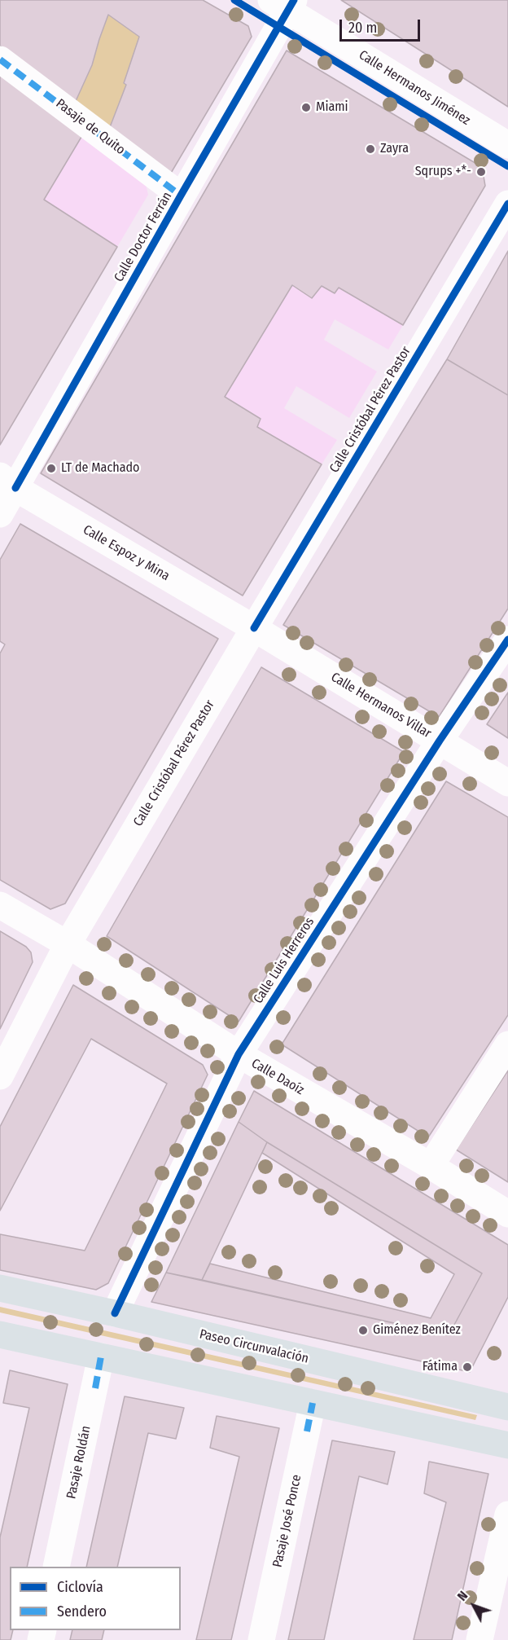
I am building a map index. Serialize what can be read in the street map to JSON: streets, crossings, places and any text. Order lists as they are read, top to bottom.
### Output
{
  "streets": {
    "main road": ["Paseo Circunvalación"],
    "street": [
      "Calle Hermanos Jiménez",
      "Pasaje de Quito",
      "Calle Doctor Ferrán",
      "Calle Cristóbal Pérez Pastor",
      "Calle Espoz y Mina",
      "Calle Hermanos Villar",
      "Calle Luis Herreros",
      "Calle Daoíz",
      "Pasaje Roldán",
      "Pasaje José Ponce"
    ]
  },
  "crossings": [
    ["Calle Hermanos Jiménez", "Calle Doctor Ferrán"],
    ["Pasaje de Quito", "Calle Doctor Ferrán"],
    ["Calle Doctor Ferrán", "Calle Espoz y Mina"],
    ["Calle Cristóbal Pérez Pastor", "Calle Espoz y Mina"],
    ["Calle Cristóbal Pérez Pastor", "Calle Hermanos Villar"],
    ["Calle Cristóbal Pérez Pastor", "Calle Daoíz"],
    ["Calle Espoz y Mina", "Calle Hermanos Villar"],
    ["Calle Hermanos Villar", "Calle Luis Herreros"],
    ["Calle Luis Herreros", "Calle Daoíz"],
    ["Calle Luis Herreros", "Paseo Circunvalación"]
  ],
  "places": [
    "Miami",
    "Zayra",
    "Sqrups +*-",
    "LT de Machado",
    "Giménez Benítez",
    "Fátima"
  ],
  "legend": ["Ciclovía", "Sendero"],
  "scale_bar": "20 m",
  "north": "top left"
}
